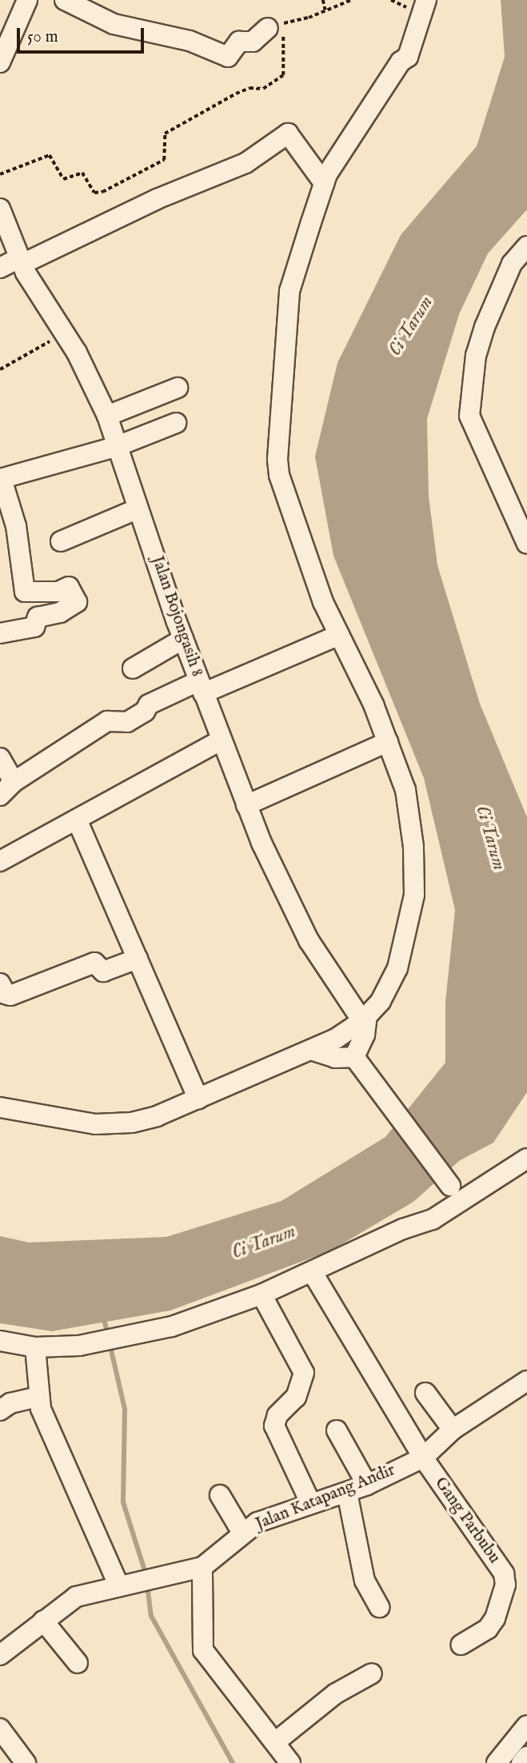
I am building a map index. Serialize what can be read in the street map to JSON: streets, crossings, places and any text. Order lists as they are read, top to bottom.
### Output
{
  "streets": {
    "street": ["Jalan Bojongasih 8", "Jalan Katapang Andir", "Gang Parbubu"]
  },
  "crossings": [
    ["Jalan Katapang Andir", "Gang Parbubu"]
  ],
  "water": ["Ci Tarum"],
  "scale_bar": "50 m"
}
